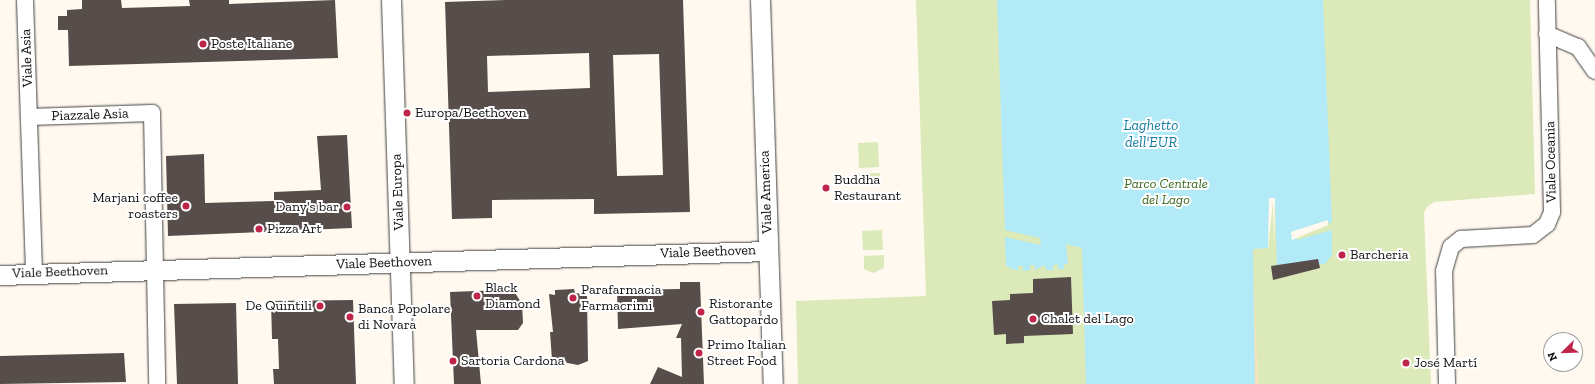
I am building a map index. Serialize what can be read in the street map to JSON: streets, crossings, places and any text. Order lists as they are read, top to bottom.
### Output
{
  "streets": {
    "street": [
      "Viale Asia",
      "Piazzale Asia",
      "Viale Oceania",
      "Viale Europa",
      "Viale America",
      "Viale Beethoven"
    ]
  },
  "crossings": [
    ["Viale Asia", "Piazzale Asia"],
    ["Piazzale Asia", "Viale Beethoven"],
    ["Viale Europa", "Viale Beethoven"],
    ["Viale America", "Viale Beethoven"]
  ],
  "water": ["Laghetto dell'EUR"],
  "parks": ["Parco Centrale del Lago"],
  "places": [
    "Poste Italiane",
    "Europa/Beethoven",
    "Buddha Restaurant",
    "Marjani coffee roasters",
    "Dany's bar",
    "Pizza Art",
    "Barcheria",
    "Black Diamond",
    "Parafarmacia Farmacrimi",
    "De Quintili",
    "Ristorante Gattopardo",
    "Banca Popolare di Novara",
    "Chalet del Lago",
    "Primo Italian Street Food",
    "Sartoria Cardona",
    "José Martí"
  ],
  "north": "bottom left"
}
